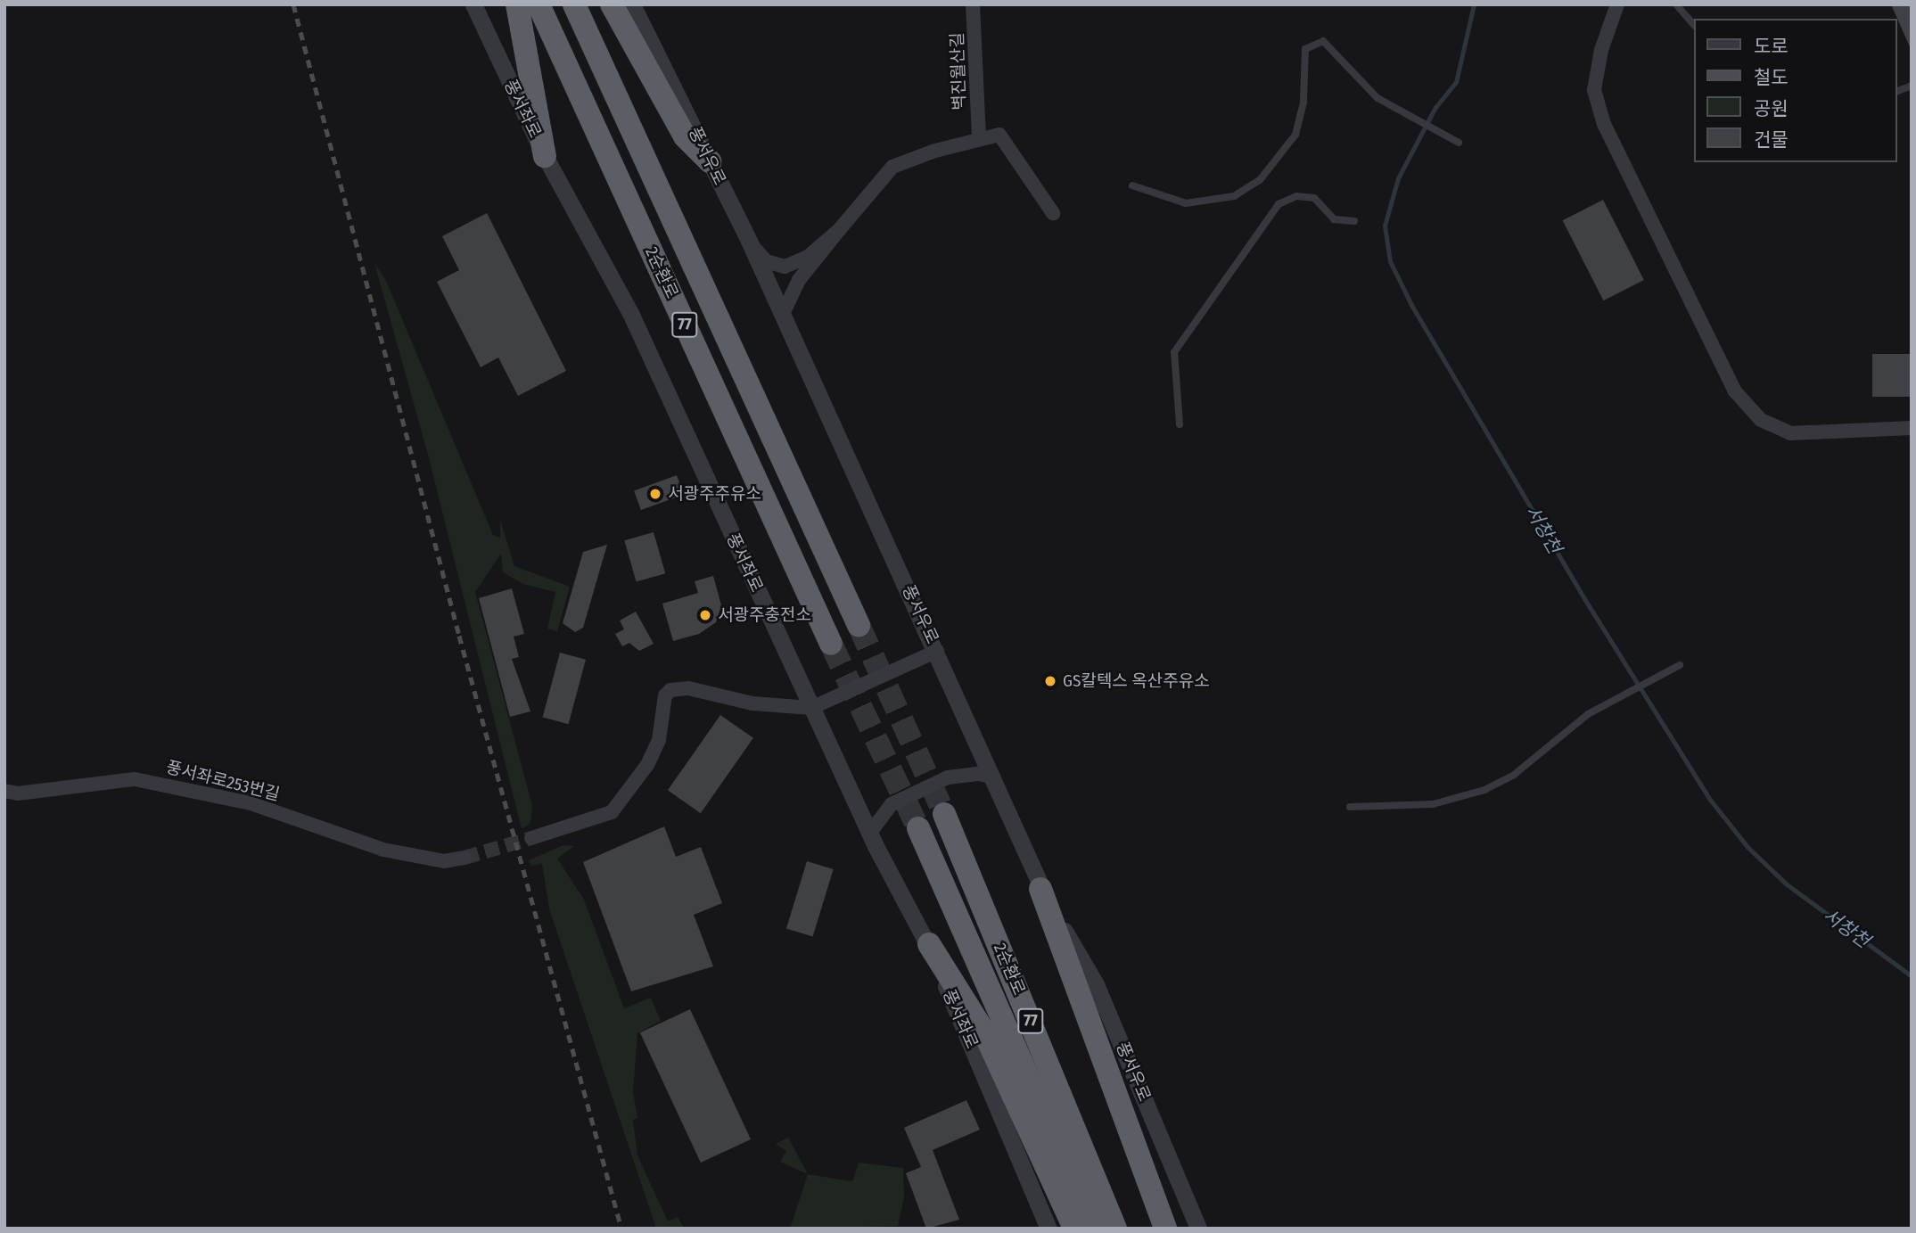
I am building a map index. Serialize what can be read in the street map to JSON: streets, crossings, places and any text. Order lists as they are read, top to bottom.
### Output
{
  "streets": {
    "highway": ["2순환로", "77"],
    "street": [
      "벽진월산길",
      "풍서좌로",
      "풍서우로",
      "풍서좌로253번길"
    ]
  },
  "water": ["서창천"],
  "places": ["서광주주유소", "서광주충전소", "GS칼텍스 옥산주유소"],
  "legend": [
    "도로",
    "철도",
    "공원",
    "건물"
  ]
}
